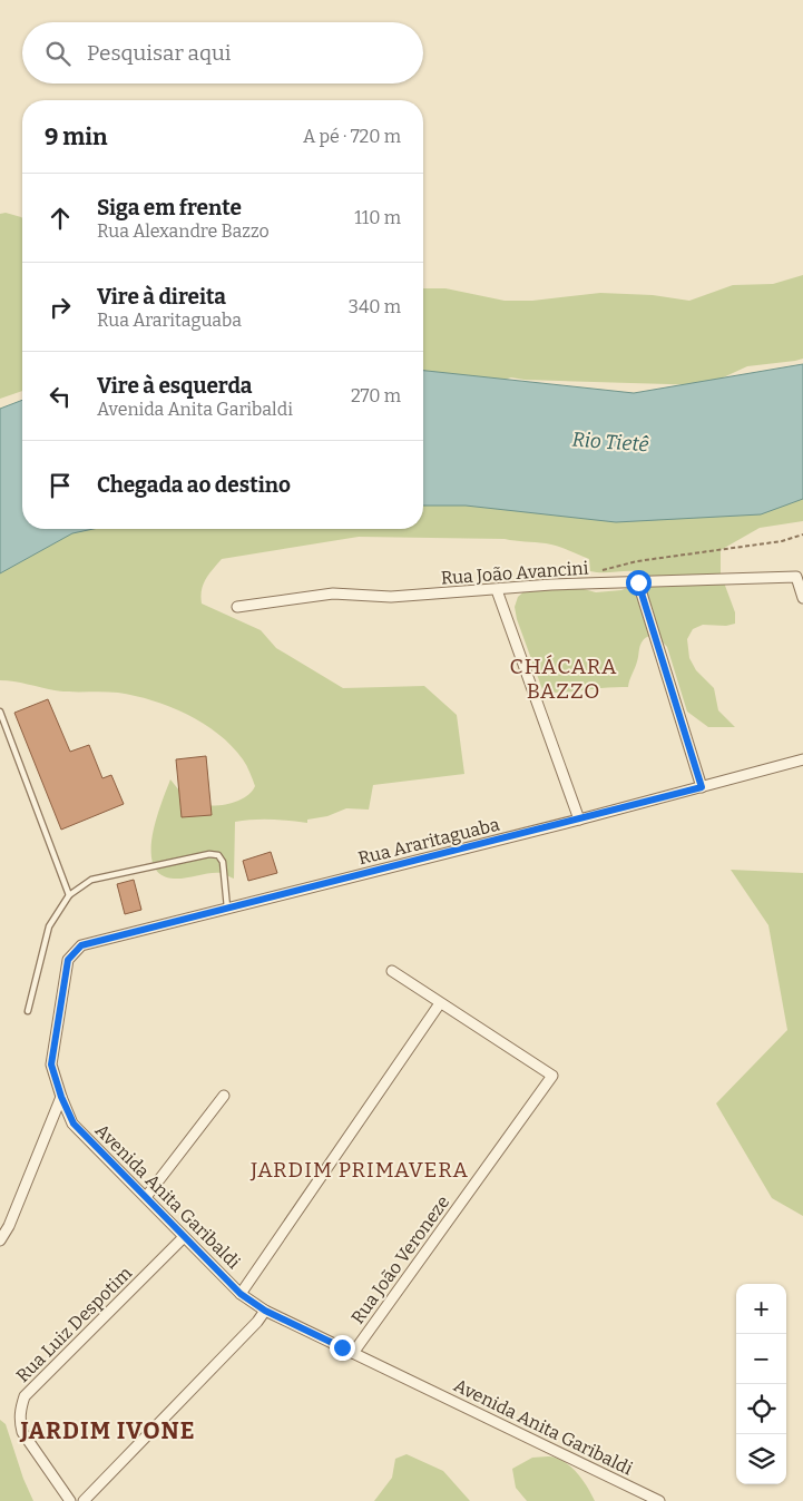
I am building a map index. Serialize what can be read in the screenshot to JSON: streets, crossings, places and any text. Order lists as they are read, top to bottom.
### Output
{
  "streets": {
    "street": [
      "Rua João Avancini",
      "Rua Araritaguaba",
      "Avenida Anita Garibaldi",
      "Rua João Veroneze",
      "Rua Luiz Despotim"
    ]
  },
  "crossings": [
    ["Rua Araritaguaba", "Avenida Anita Garibaldi"],
    ["Avenida Anita Garibaldi", "Rua João Veroneze"],
    ["Avenida Anita Garibaldi", "Rua Luiz Despotim"]
  ],
  "districts": ["CHÁCARA BAZZO", "JARDIM PRIMAVERA", "JARDIM IVONE"],
  "water": ["Rio Tietê"],
  "page": {
    "search": "Pesquisar aqui",
    "heading": ["9 min", "A pé · 720 m"],
    "list": [
      ["Siga em frente", "Rua Alexandre Bazzo", "110 m"],
      ["Vire à direita", "Rua Araritaguaba", "340 m"],
      ["Vire à esquerda", "Avenida Anita Garibaldi", "270 m"],
      "Chegada ao destino"
    ],
    "map_buttons": ["+", "−"]
  }
}
